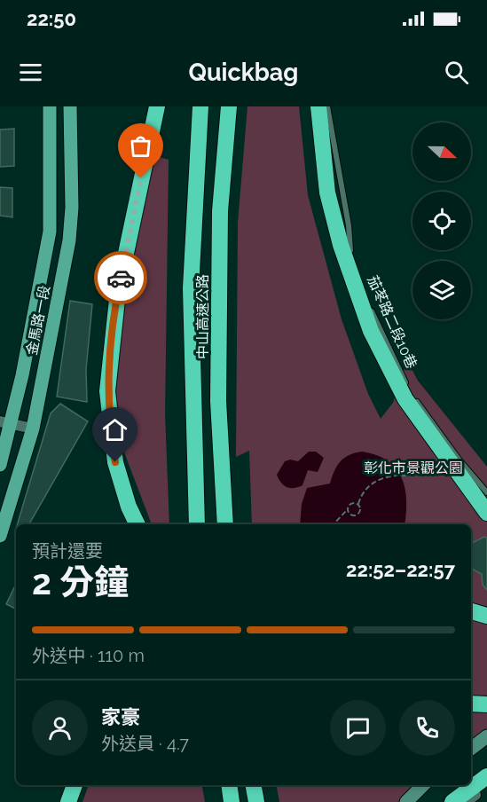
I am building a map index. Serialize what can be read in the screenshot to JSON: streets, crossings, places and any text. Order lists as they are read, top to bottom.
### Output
{
  "streets": {
    "highway": ["中山高速公路"],
    "main road": ["金馬路一段"],
    "lane": ["茄苳路二段10巷"]
  },
  "parks": ["彰化市景觀公園"],
  "north": "right",
  "page": {
    "status": "22:50",
    "header": "Quickbag",
    "heading": ["2 分鐘", "預計還要", "22:52–22:57"],
    "panel": ["家豪", "外送員 · 4.7"],
    "bar": "外送中 · 110 m"
  }
}
